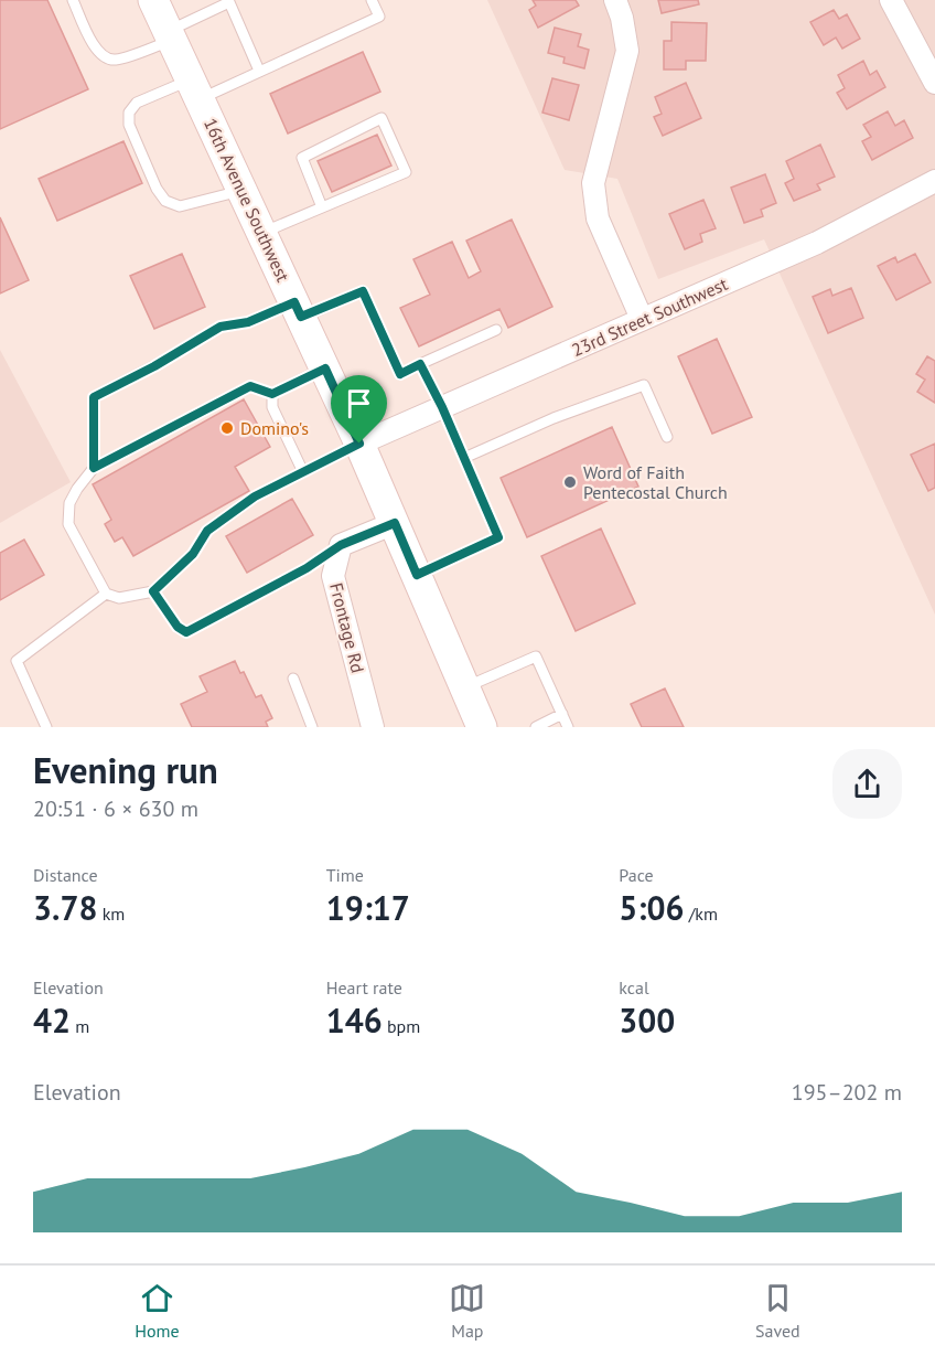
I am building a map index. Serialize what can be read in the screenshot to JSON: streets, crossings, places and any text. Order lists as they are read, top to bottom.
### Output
{
  "streets": {
    "main road": ["16th Avenue Southwest"],
    "street": ["23rd Street Southwest", "Frontage Rd"]
  },
  "crossings": [
    ["16th Avenue Southwest", "23rd Street Southwest"]
  ],
  "places": ["Domino's", "Word of Faith Pentecostal Church"],
  "page": {
    "heading": ["Evening run", "20:51 · 6 × 630 m"],
    "stats": [
      ["Distance", "3.78 km"],
      ["Time", "19:17"],
      ["Pace", "5:06 /km"],
      ["Elevation", "42 m"],
      ["Heart rate", "146 bpm"],
      ["kcal", "300"]
    ],
    "chart": ["Elevation", "195–202 m"],
    "tabs": ["Home", "Map", "Saved"]
  }
}
